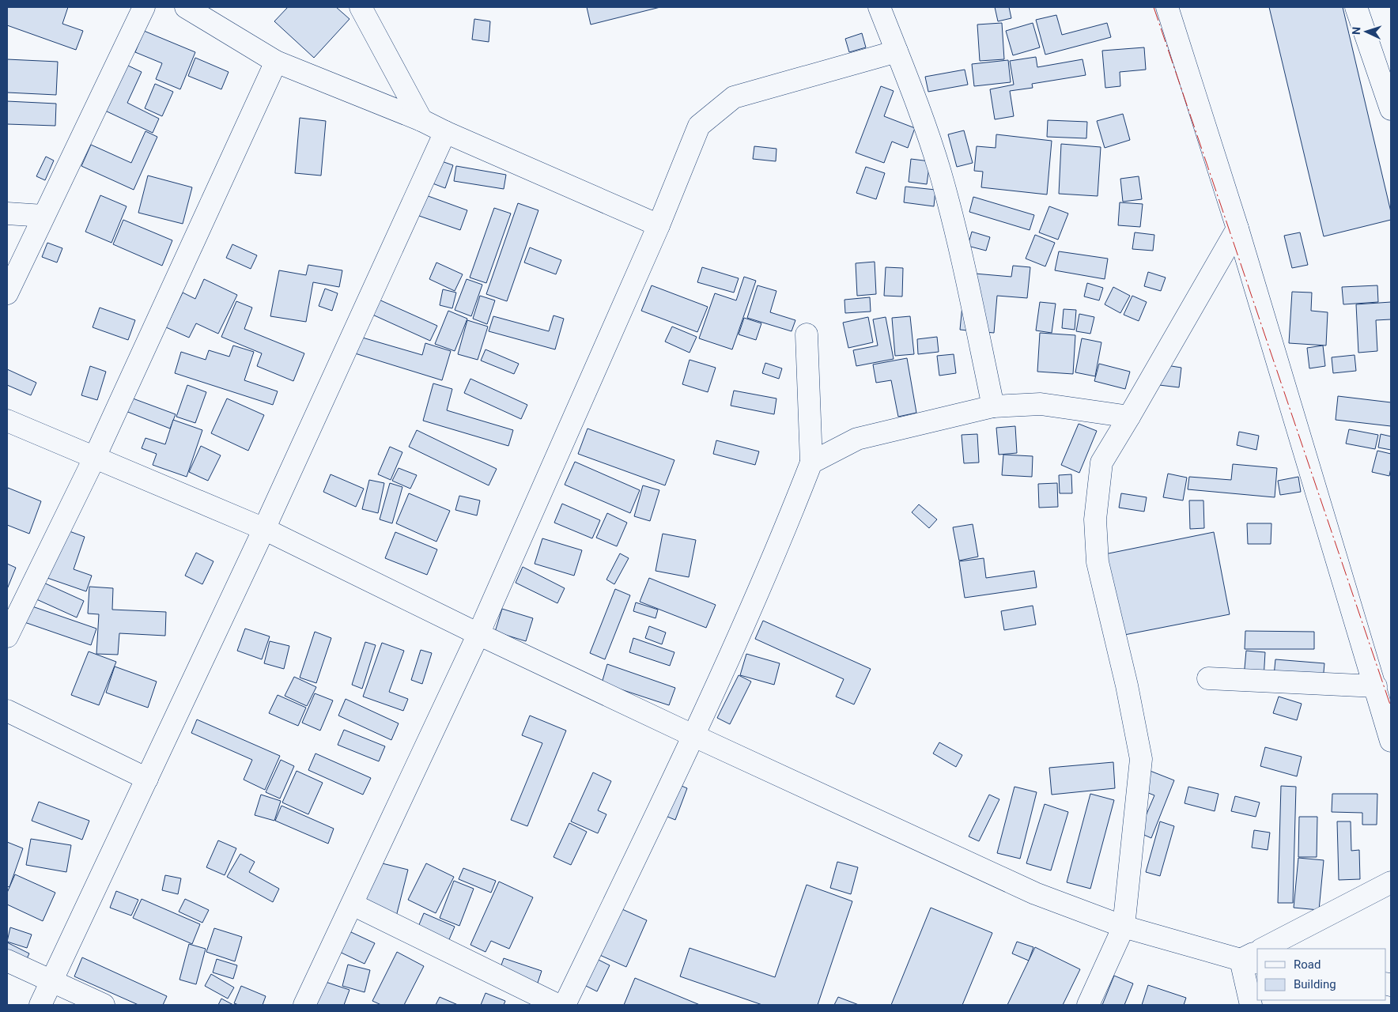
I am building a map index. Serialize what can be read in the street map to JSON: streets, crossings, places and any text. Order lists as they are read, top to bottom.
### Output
{
  "legend": ["Road", "Building"],
  "north": "left"
}
